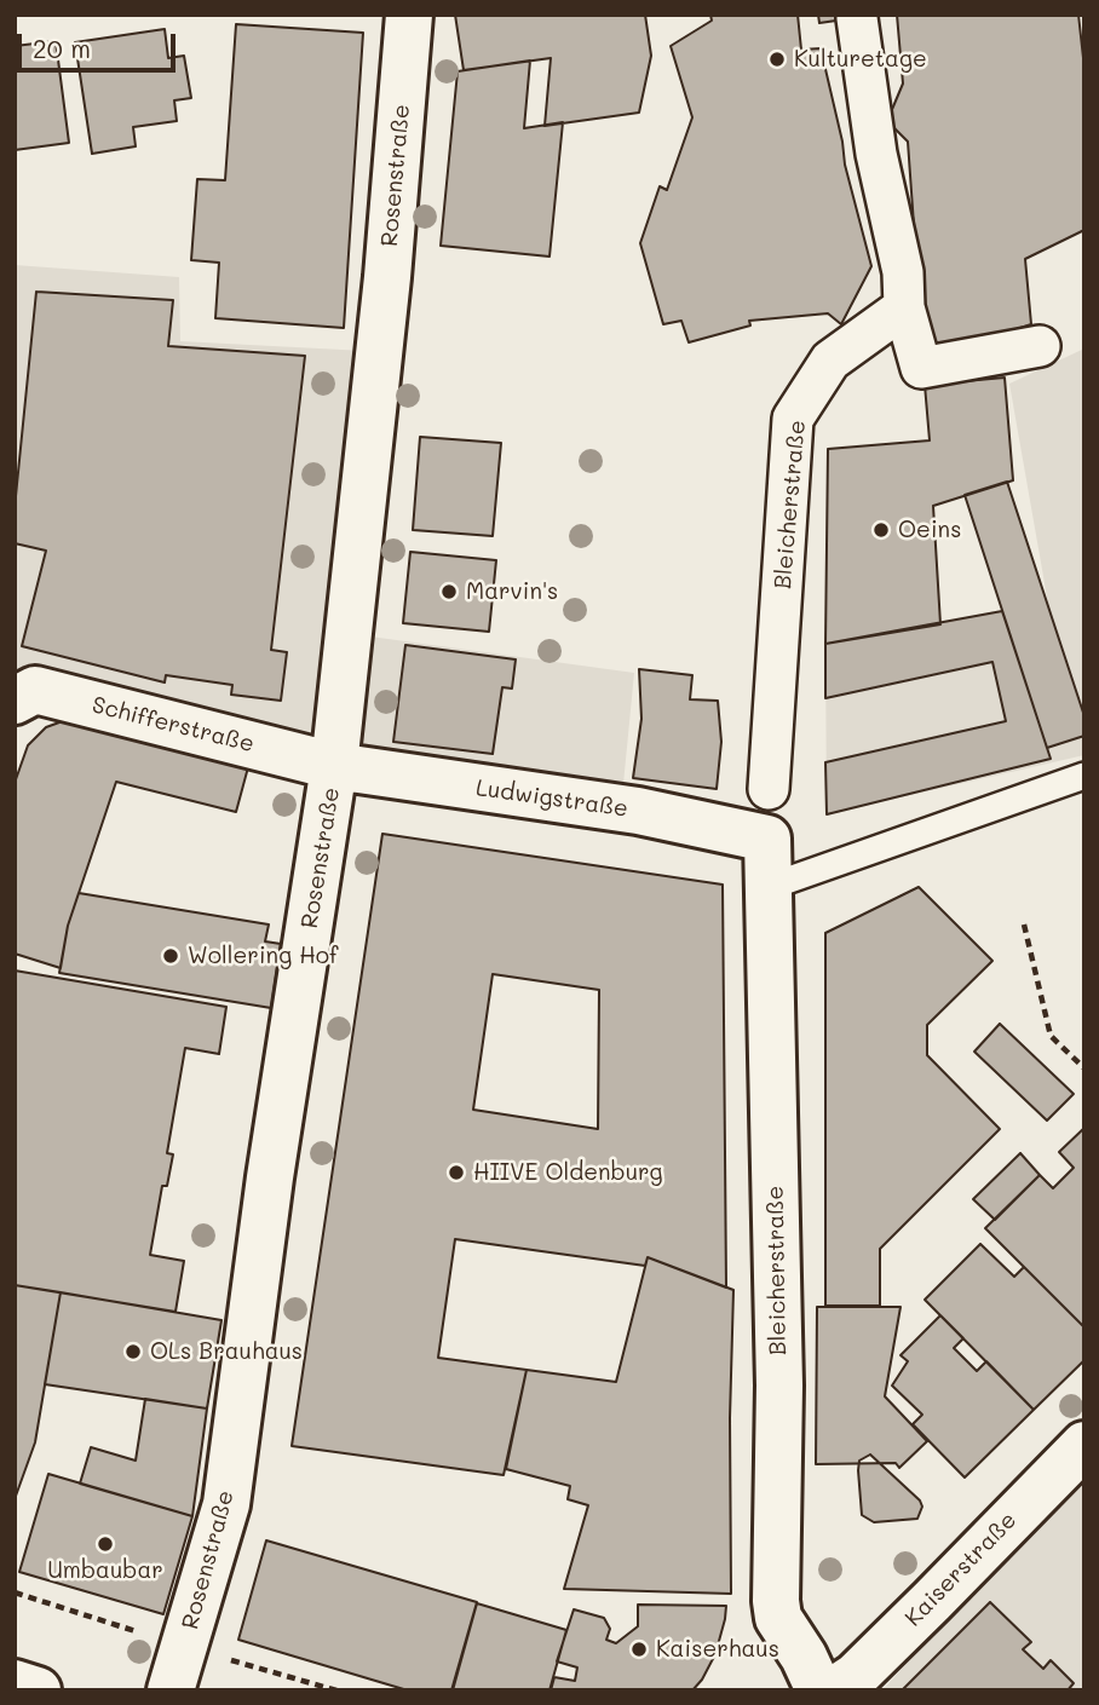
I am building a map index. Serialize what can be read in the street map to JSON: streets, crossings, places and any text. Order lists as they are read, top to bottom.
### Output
{
  "streets": {
    "street": [
      "Rosenstraße",
      "Bleicherstraße",
      "Schifferstraße",
      "Ludwigstraße",
      "Kaiserstraße"
    ]
  },
  "crossings": [
    ["Rosenstraße", "Schifferstraße"],
    ["Rosenstraße", "Ludwigstraße"],
    ["Bleicherstraße", "Ludwigstraße"],
    ["Schifferstraße", "Ludwigstraße"]
  ],
  "places": [
    "Kulturetage",
    "Oeins",
    "Marvin's",
    "Wollering Hof",
    "HIIVE Oldenburg",
    "OLs Brauhaus",
    "Umbaubar",
    "Kaiserhaus"
  ],
  "scale_bar": "20 m"
}
